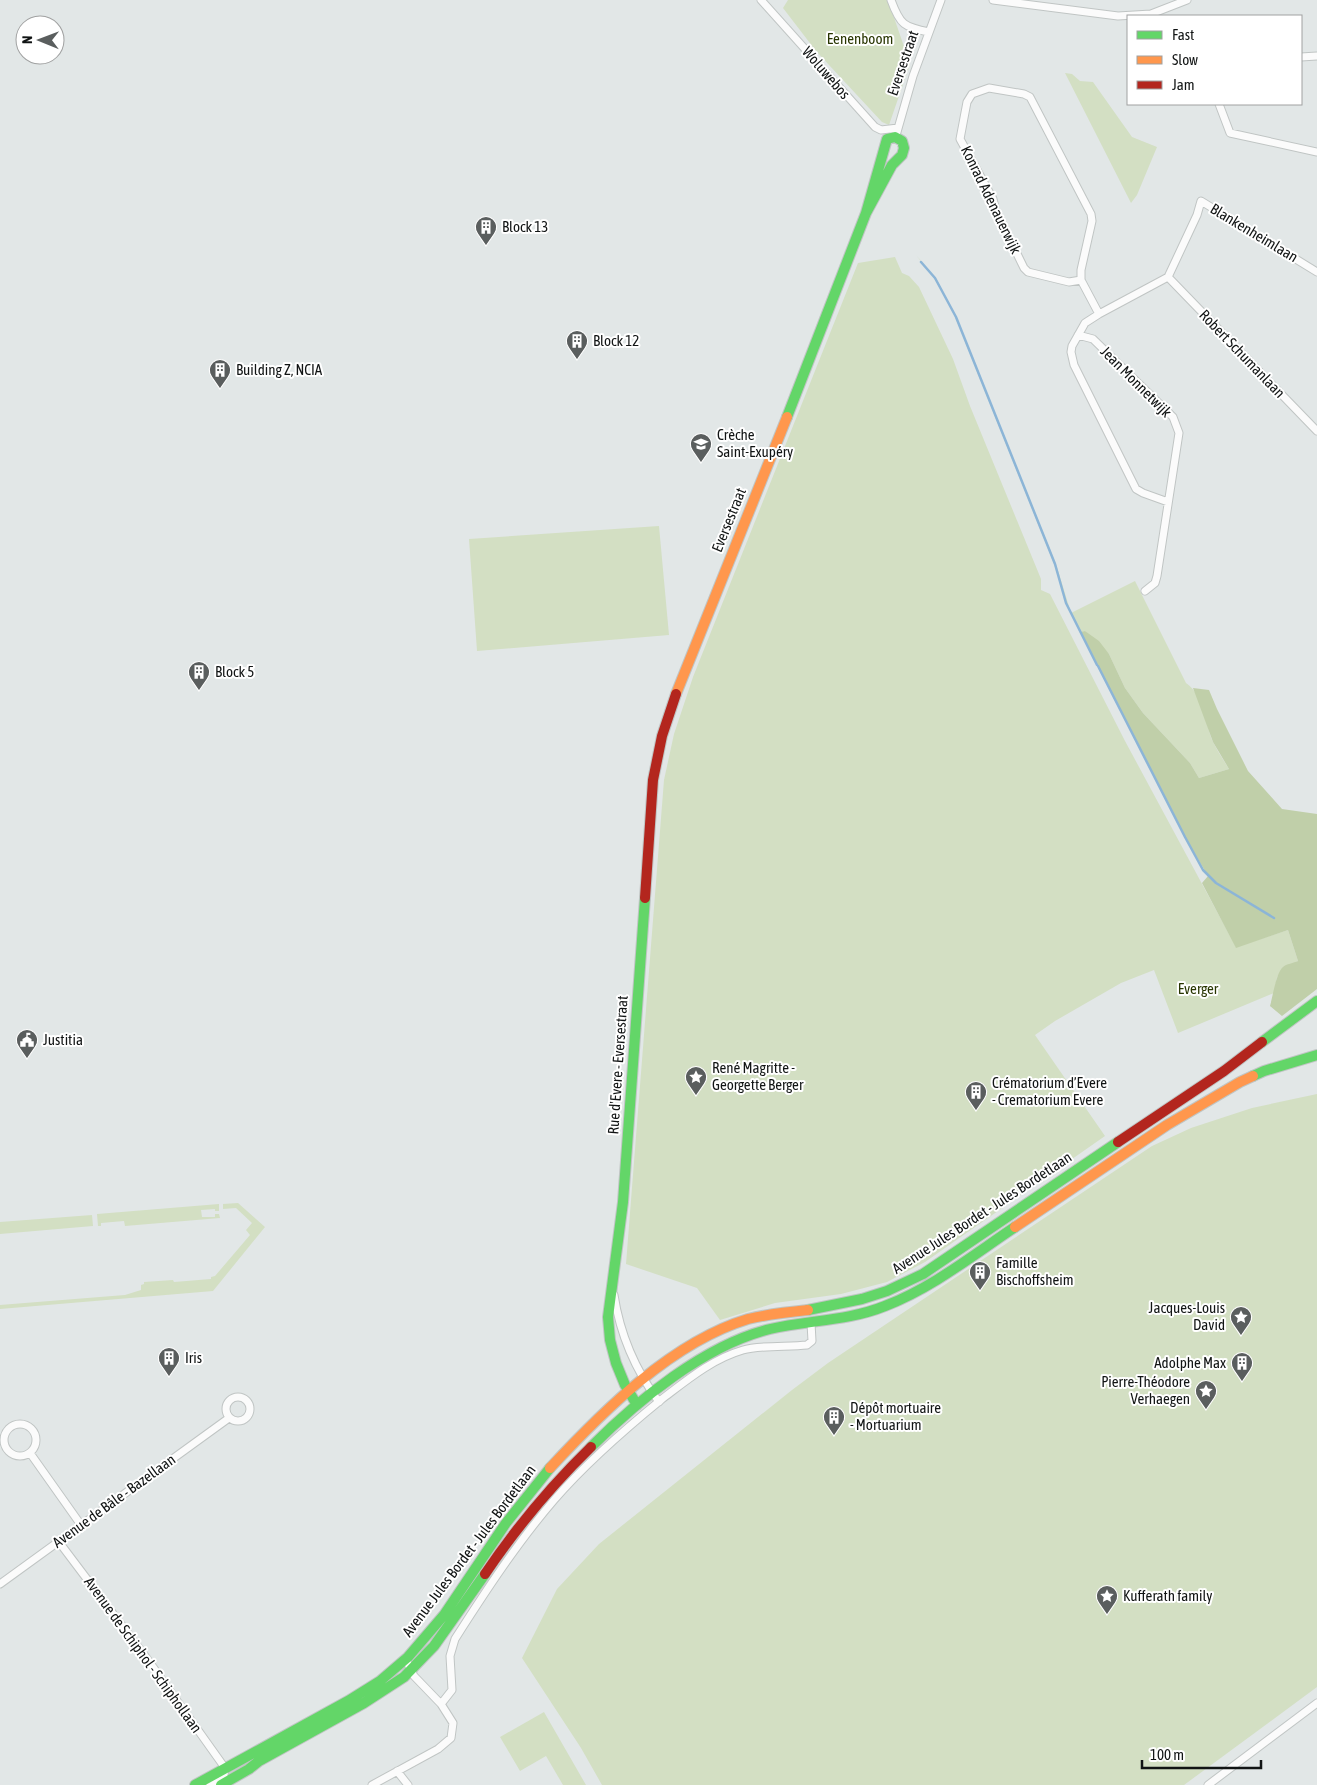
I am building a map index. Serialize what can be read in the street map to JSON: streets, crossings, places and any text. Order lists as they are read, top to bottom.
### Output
{
  "streets": {
    "main road": ["Eversestraat", "Rue d'Evere - Eversestraat", "Avenue Jules Bordet - Jules Bordetlaan"],
    "street": [
      "Woluwebos",
      "Konrad Adenauerwijk",
      "Blankenheimlaan",
      "Robert Schumanlaan",
      "Jean Monnetwijk",
      "Avenue de Bâle - Bazellaan",
      "Avenue de Schiphol - Schiphollaan"
    ]
  },
  "crossings": [
    ["Eversestraat", "Woluwebos"],
    ["Eversestraat", "Rue d'Evere - Eversestraat"],
    ["Blankenheimlaan", "Robert Schumanlaan"],
    ["Rue d'Evere - Eversestraat", "Avenue Jules Bordet - Jules Bordetlaan"],
    ["Avenue Jules Bordet - Jules Bordetlaan", "Avenue de Schiphol - Schiphollaan"],
    ["Avenue de Bâle - Bazellaan", "Avenue de Schiphol - Schiphollaan"]
  ],
  "parks": ["Eenenboom", "Everger"],
  "places": {
    "building": [
      "Block 13",
      "Block 12",
      "Building Z, NCIA",
      "Block 5",
      "Crématorium d’Evere - Crematorium Evere",
      "Famille Bischoffsheim",
      "Iris",
      "Adolphe Max",
      "Dépôt mortuaire - Mortuarium"
    ],
    "school or university": ["Crèche Saint-Exupéry"],
    "public building": ["Justitia"],
    "place": [
      "René Magritte - Georgette Berger",
      "Jacques-Louis David",
      "Pierre-Théodore Verhaegen",
      "Kufferath family"
    ]
  },
  "legend": ["Fast", "Slow", "Jam"],
  "scale_bar": "100 m",
  "north": "left"
}
